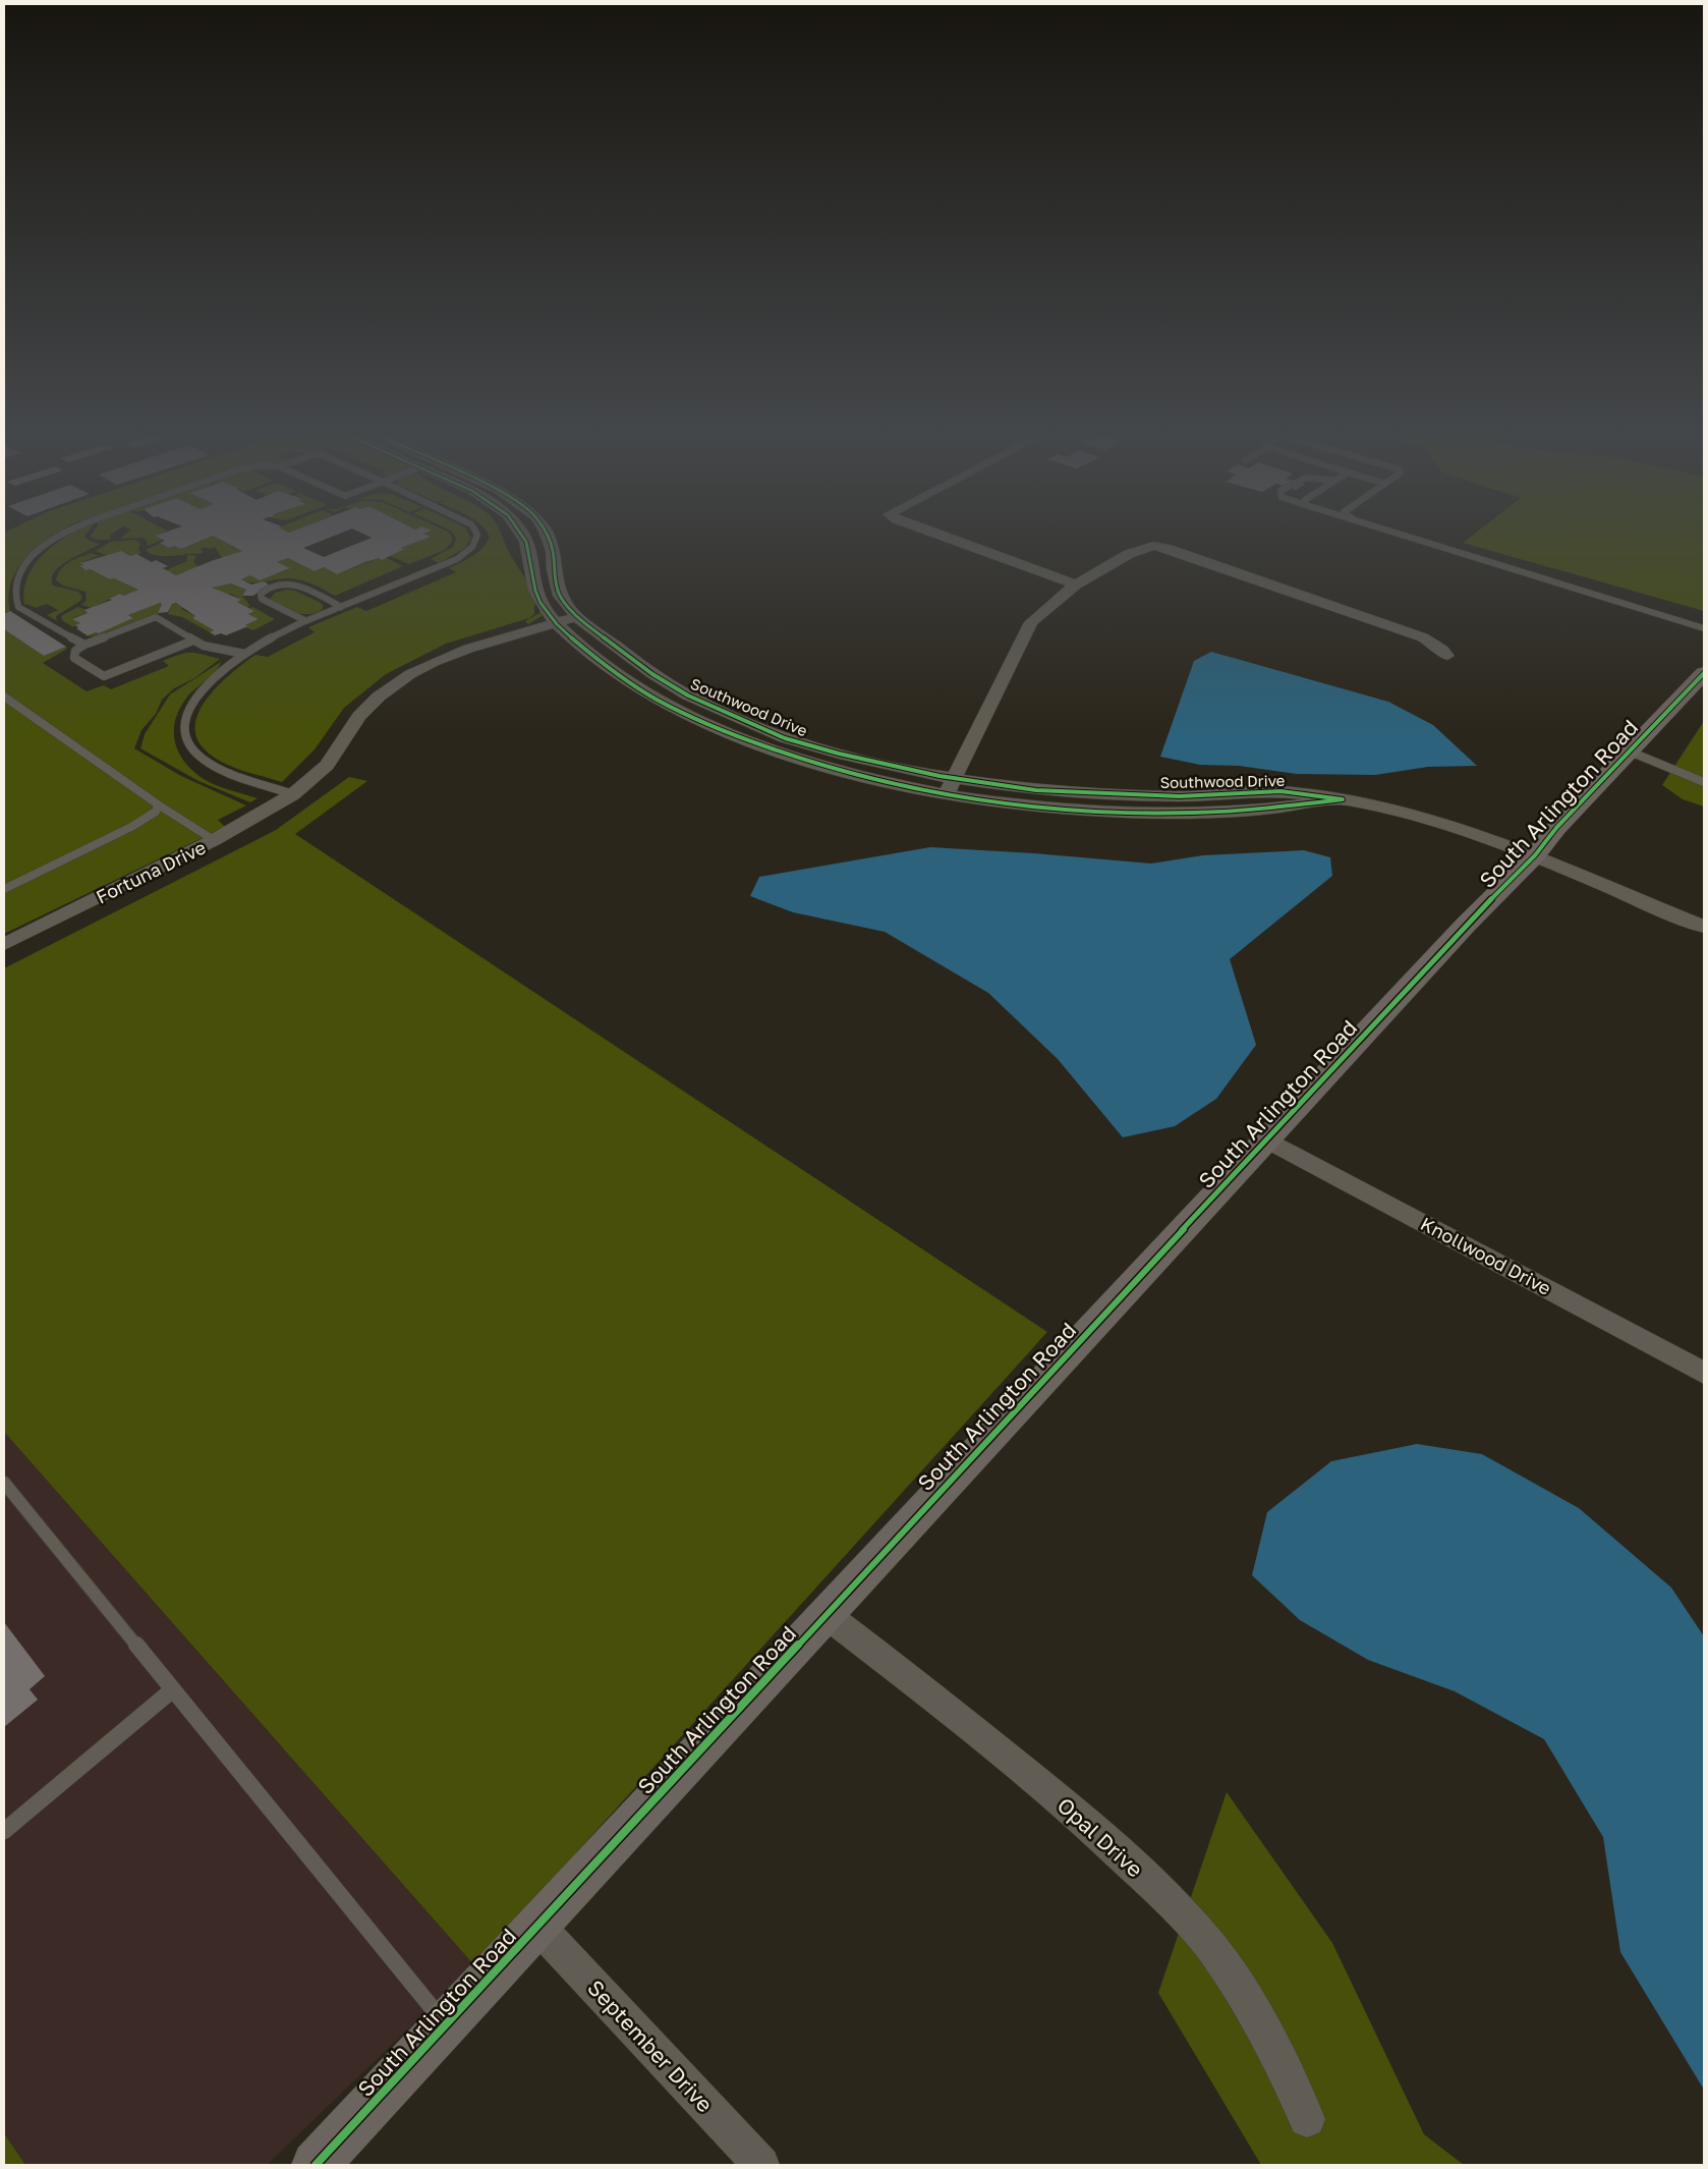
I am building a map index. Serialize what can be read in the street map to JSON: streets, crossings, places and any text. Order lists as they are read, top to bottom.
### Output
{
  "streets": {
    "main road": ["South Arlington Road"],
    "street": [
      "Southwood Drive",
      "Fortuna Drive",
      "Knollwood Drive",
      "Opal Drive",
      "September Drive"
    ]
  },
  "crossings": [
    ["Southwood Drive", "South Arlington Road"],
    ["Southwood Drive", "Fortuna Drive"],
    ["South Arlington Road", "Knollwood Drive"],
    ["South Arlington Road", "Opal Drive"],
    ["South Arlington Road", "September Drive"]
  ]
}
